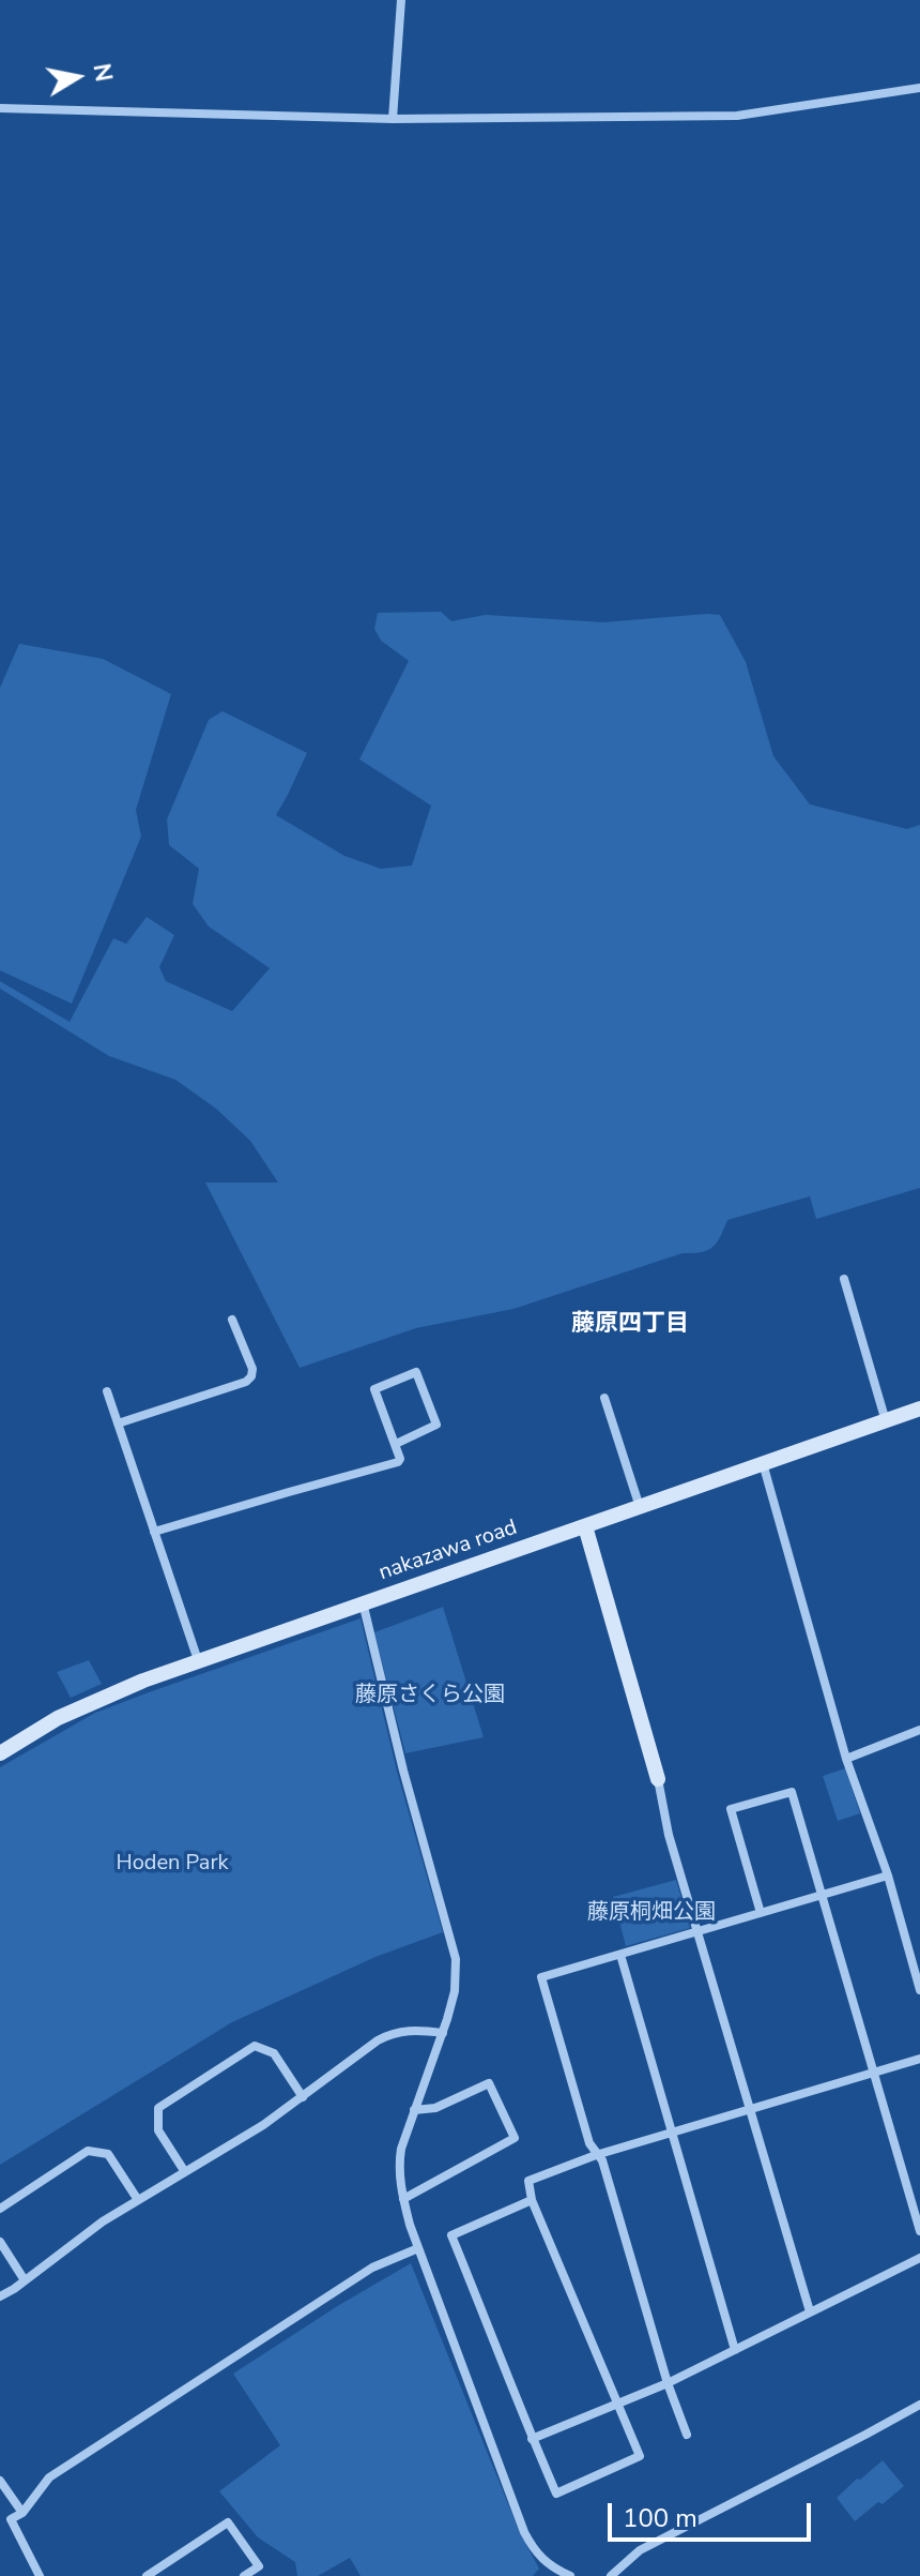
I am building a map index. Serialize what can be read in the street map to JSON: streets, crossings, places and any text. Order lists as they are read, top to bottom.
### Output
{
  "streets": {
    "street": ["nakazawa road"]
  },
  "districts": ["藤原四丁目"],
  "parks": ["藤原さくら公園", "Hoden Park", "藤原桐畑公園"],
  "scale_bar": "100 m",
  "north": "right"
}
